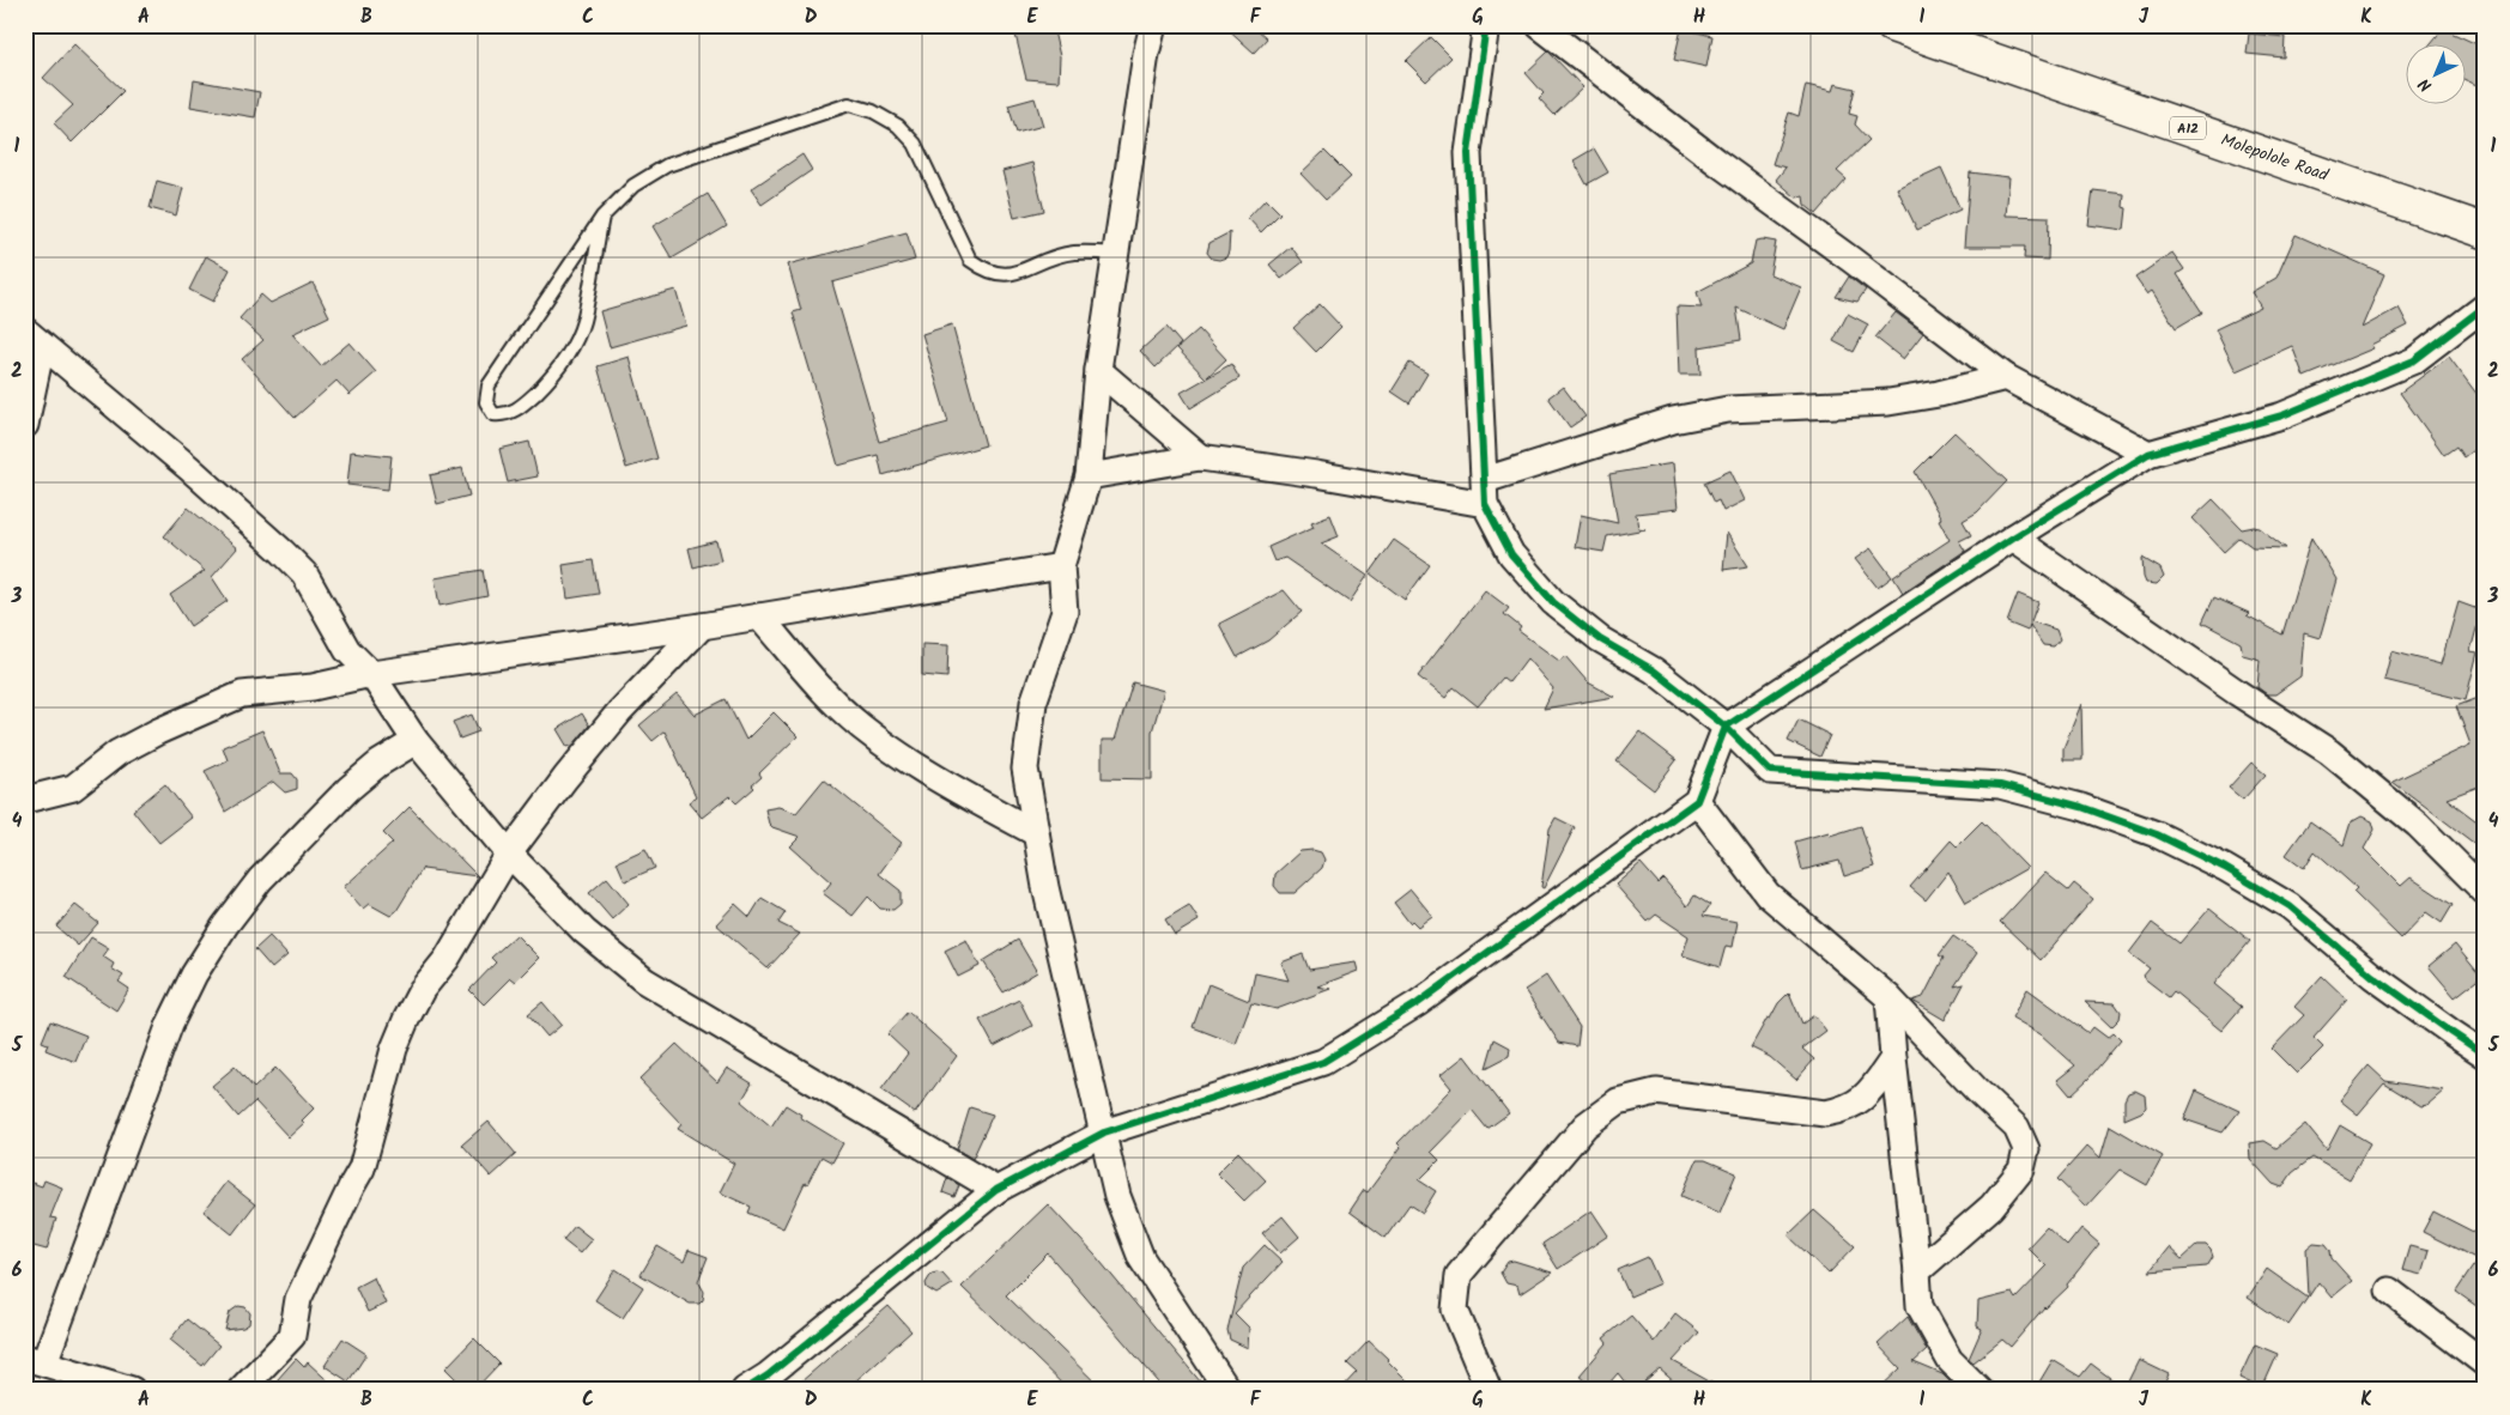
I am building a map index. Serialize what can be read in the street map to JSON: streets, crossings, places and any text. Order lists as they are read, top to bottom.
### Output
{
  "streets": {
    "main road": ["A12", "Molepolole Road"]
  },
  "north": "bottom left",
  "grid": {
    "columns": [
      "A",
      "B",
      "C",
      "D",
      "E",
      "F",
      "G",
      "H",
      "I",
      "J",
      "K"
    ],
    "rows": [
      "1",
      "2",
      "3",
      "4",
      "5",
      "6"
    ]
  }
}
